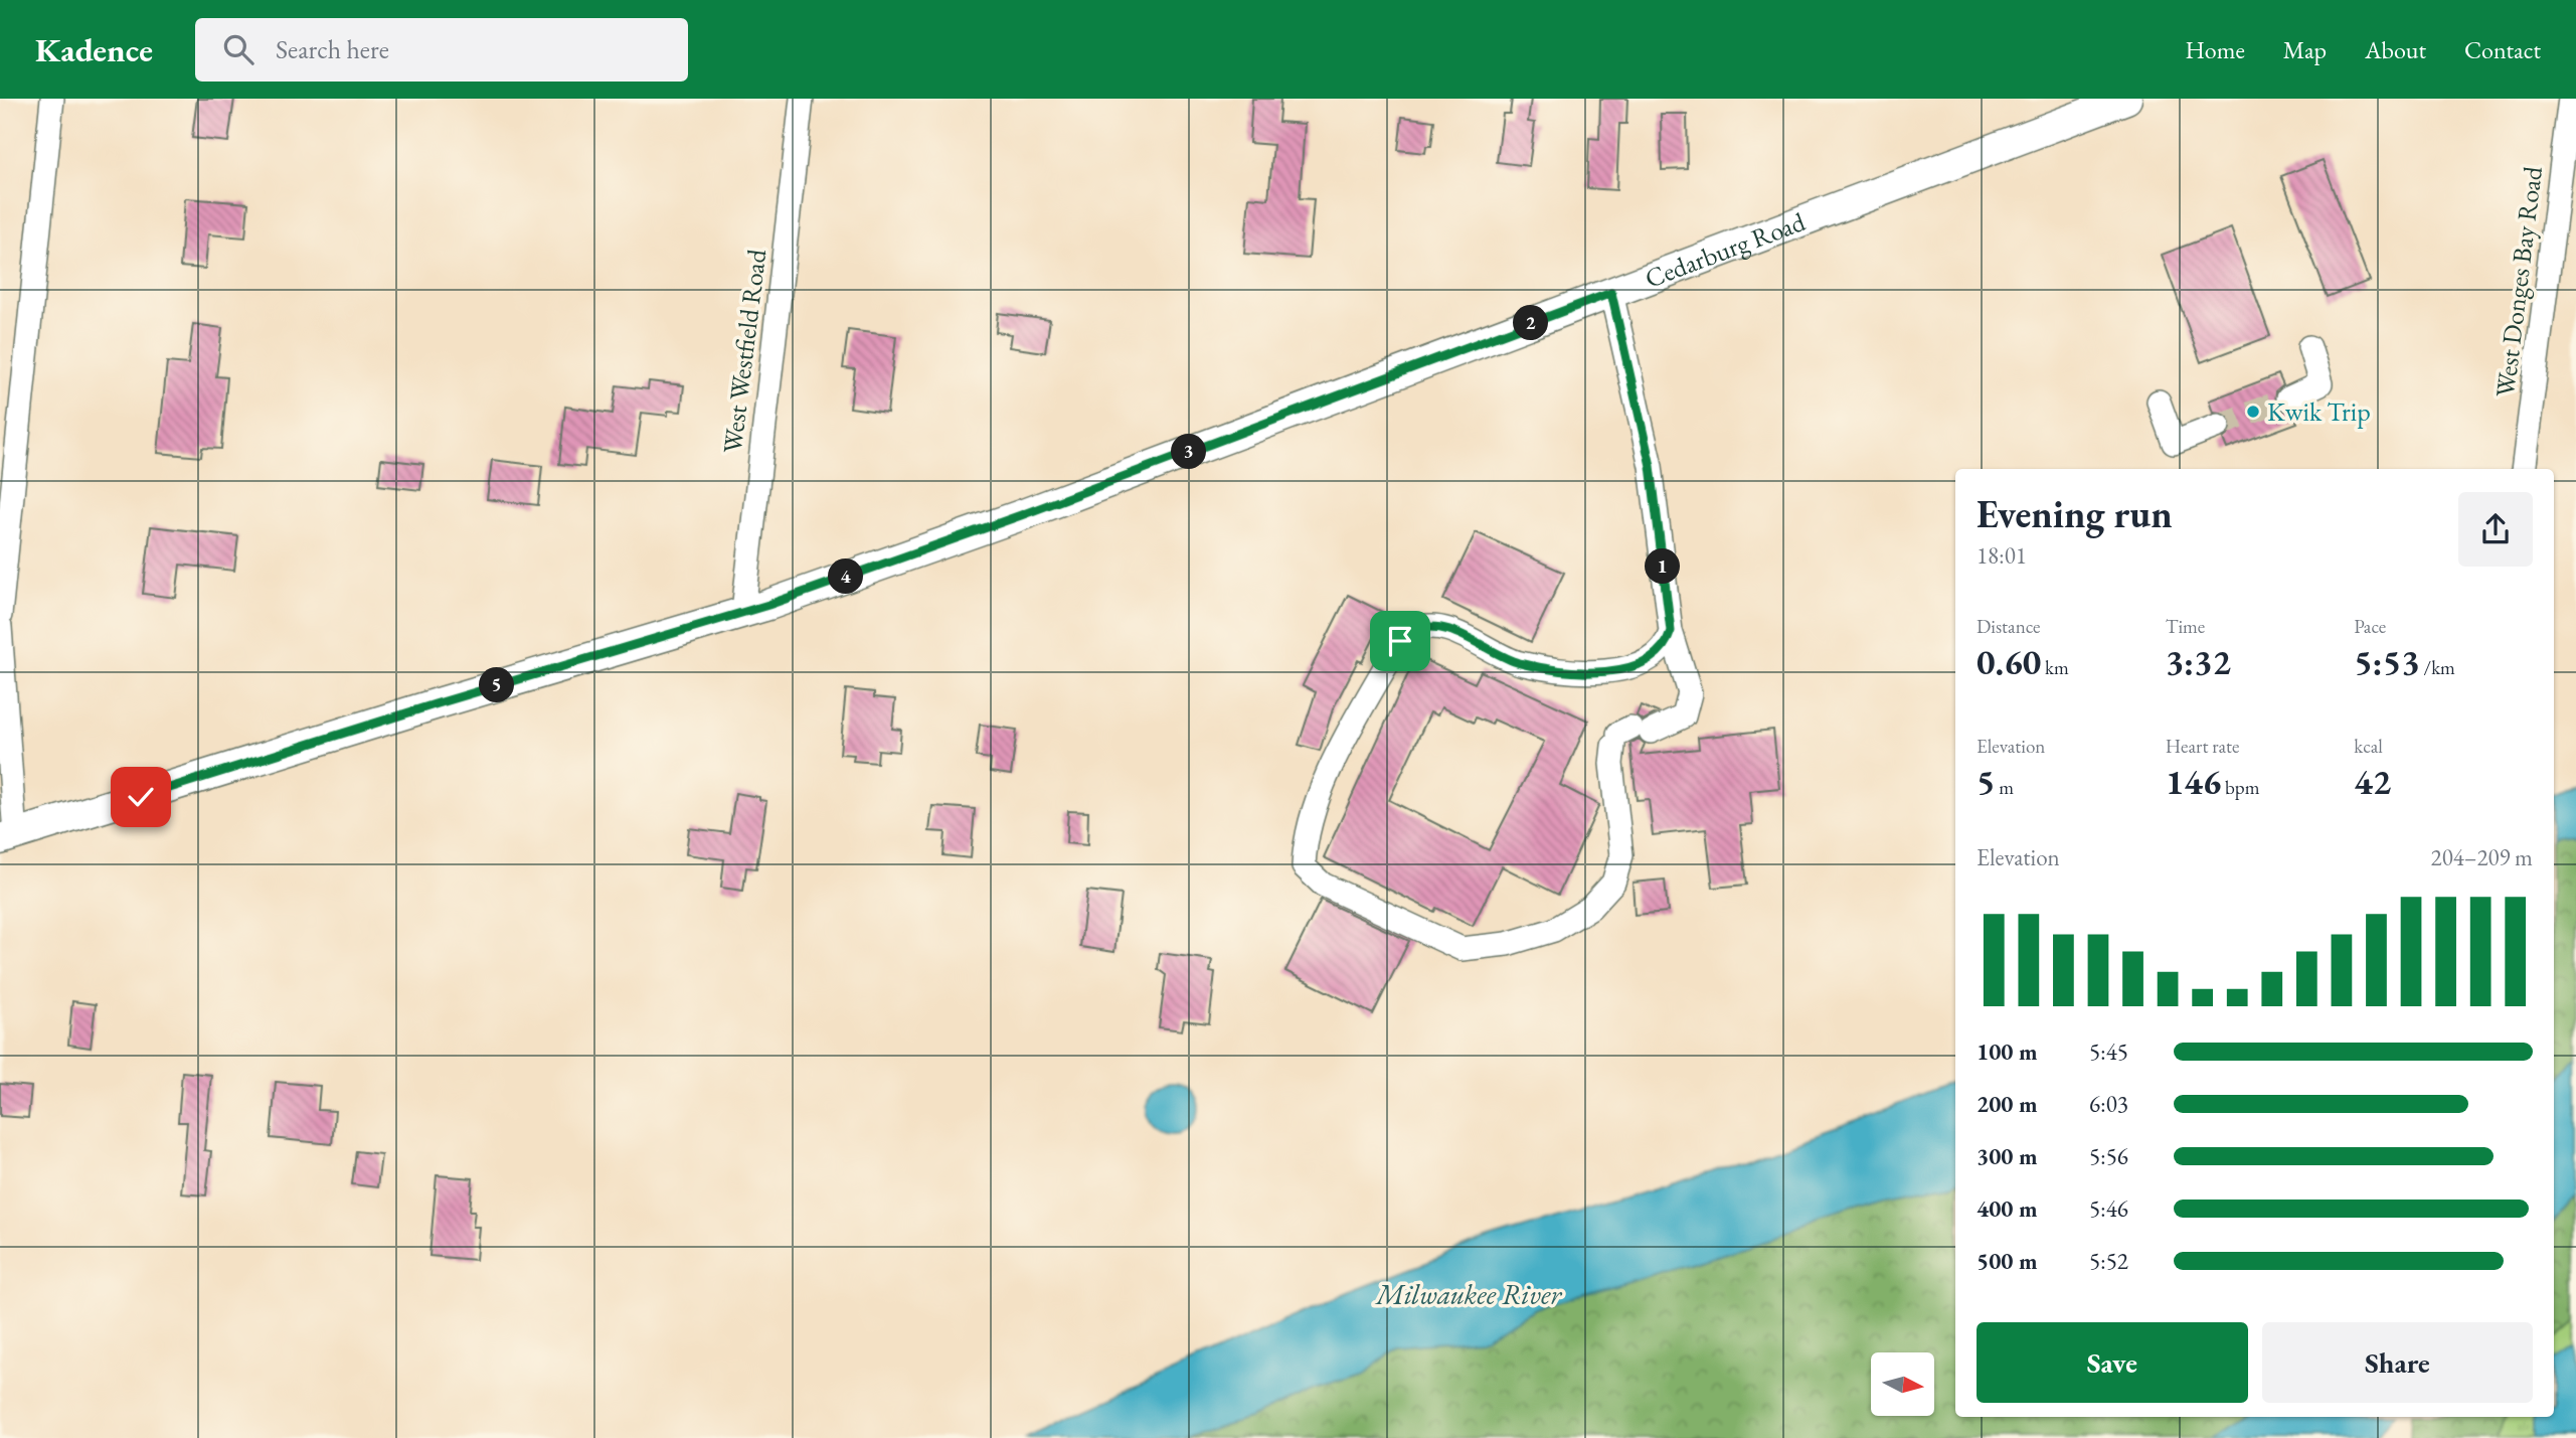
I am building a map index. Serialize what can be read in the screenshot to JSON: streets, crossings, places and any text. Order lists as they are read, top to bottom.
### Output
{
  "streets": {
    "main road": ["Cedarburg Road"],
    "street": ["West Donges Bay Road", "West Westfield Road"]
  },
  "crossings": [
    ["Cedarburg Road", "West Westfield Road"]
  ],
  "water": ["Milwaukee River"],
  "places": ["Kwik Trip"],
  "north": "right",
  "page": {
    "header": "Kadence",
    "search": "Search here",
    "nav": [
      "Home",
      "Map",
      "About",
      "Contact"
    ],
    "pins": [
      "2",
      "3",
      "1",
      "4",
      "5"
    ],
    "heading": ["Evening run", "18:01"],
    "stats": [
      ["Distance", "0.60 km"],
      ["Time", "3:32"],
      ["Pace", "5:53 /km"],
      ["Elevation", "5 m"],
      ["Heart rate", "146 bpm"],
      ["kcal", "42"]
    ],
    "chart": ["Elevation", "204–209 m"],
    "list": [
      {
        "name": "100 m",
        "note": "5:45"
      },
      {
        "name": "200 m",
        "note": "6:03"
      },
      {
        "name": "300 m",
        "note": "5:56"
      },
      {
        "name": "400 m",
        "note": "5:46"
      },
      {
        "name": "500 m",
        "note": "5:52"
      }
    ],
    "buttons": ["Save", "Share"]
  }
}
